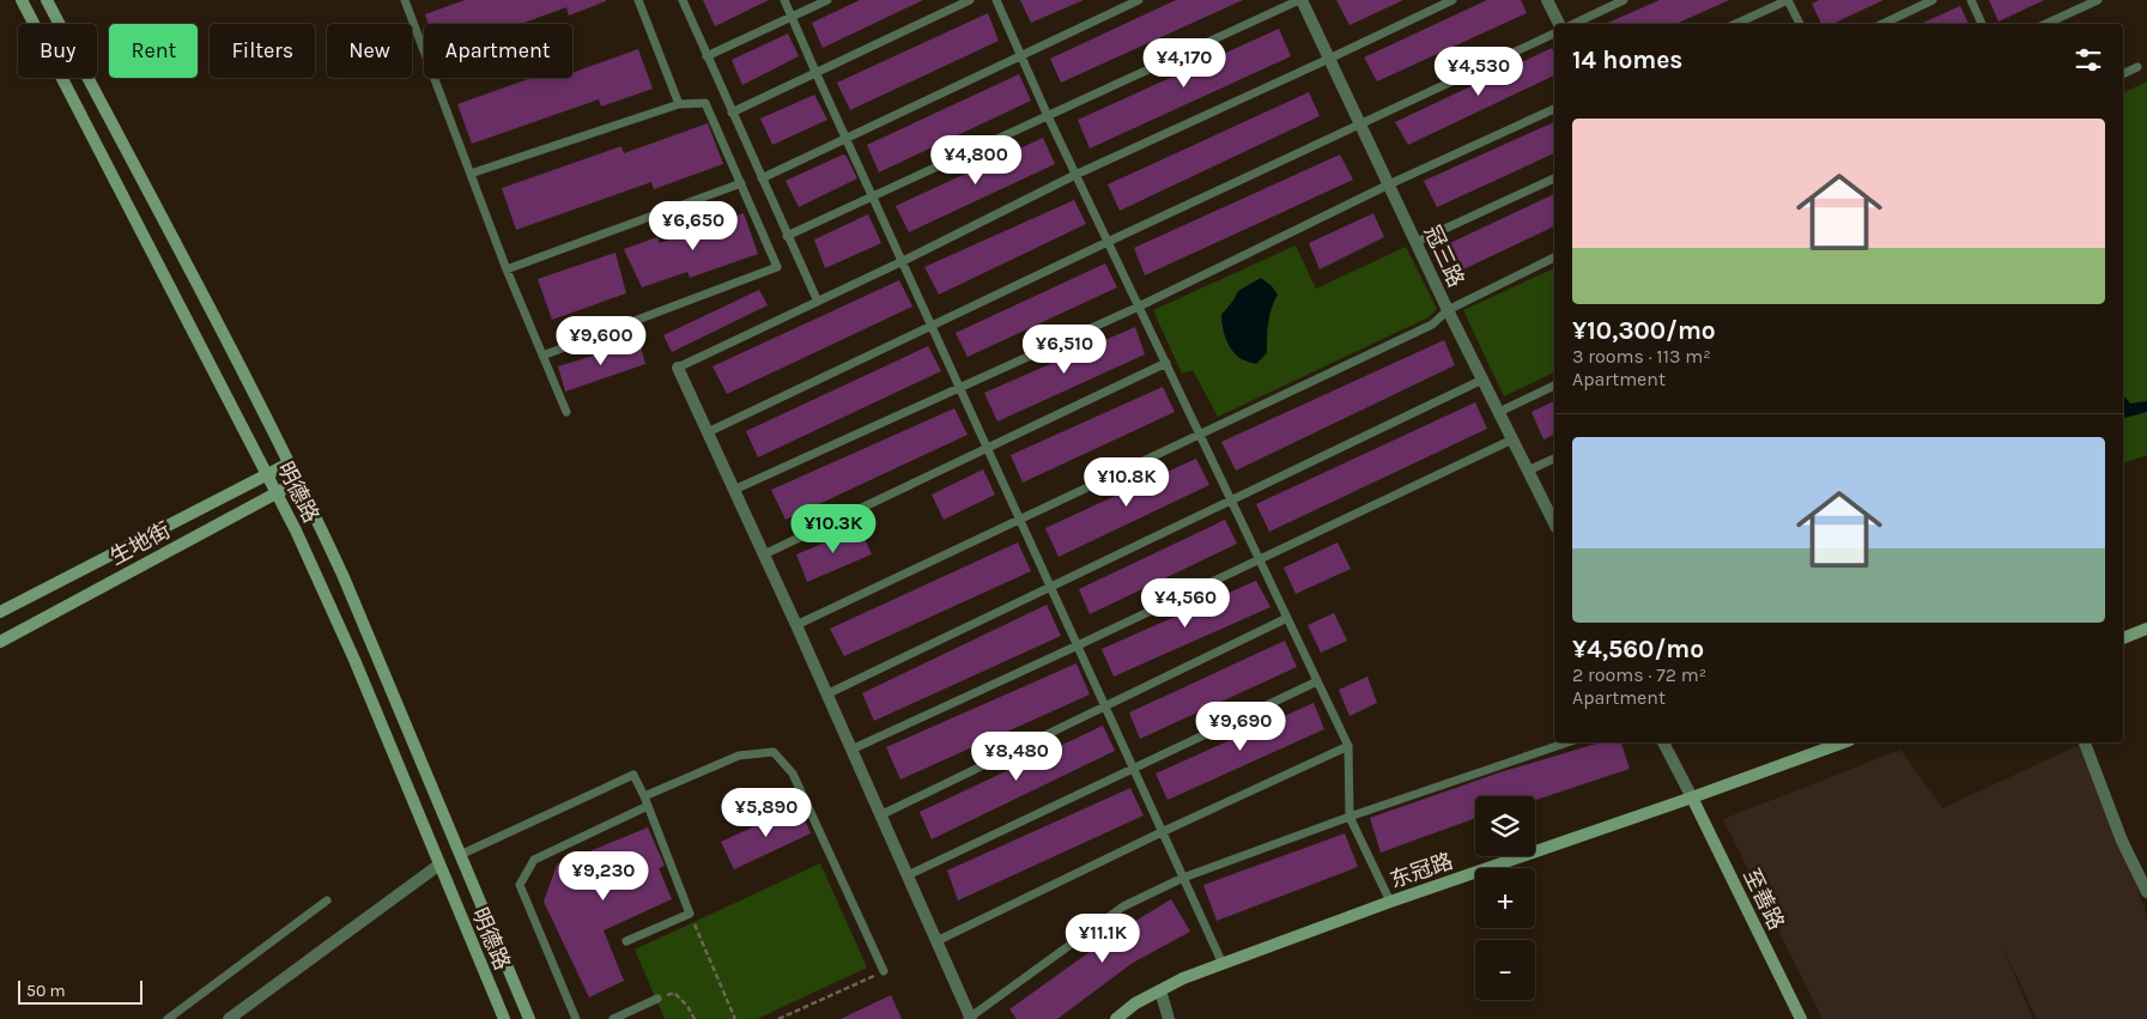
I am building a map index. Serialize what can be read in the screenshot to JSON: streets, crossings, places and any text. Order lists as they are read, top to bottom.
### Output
{
  "streets": {
    "street": [
      "冠三路",
      "明德路",
      "生地街",
      "东冠路",
      "至善路"
    ]
  },
  "crossings": [
    ["明德路", "生地街"],
    ["东冠路", "至善路"]
  ],
  "scale_bar": "50 m",
  "page": {
    "chip": [
      "Buy",
      "Rent",
      "Filters",
      "New",
      "Apartment"
    ],
    "heading": "14 homes",
    "price": [
      "¥4,170",
      "¥4,530",
      "¥4,800",
      "¥6,650",
      "¥9,600",
      "¥6,510",
      "¥10.8K",
      "¥10.3K",
      "¥4,560",
      "¥9,690",
      "¥8,480",
      "¥5,890",
      "¥9,230",
      "¥11.1K"
    ],
    "list": [
      {
        "name": "¥10,300/mo",
        "note": "3 rooms · 113 m² · Apartment"
      },
      {
        "name": "¥4,560/mo",
        "note": "2 rooms · 72 m² · Apartment"
      }
    ],
    "map_buttons": ["+", "−"],
    "scale": "50 m"
  }
}
